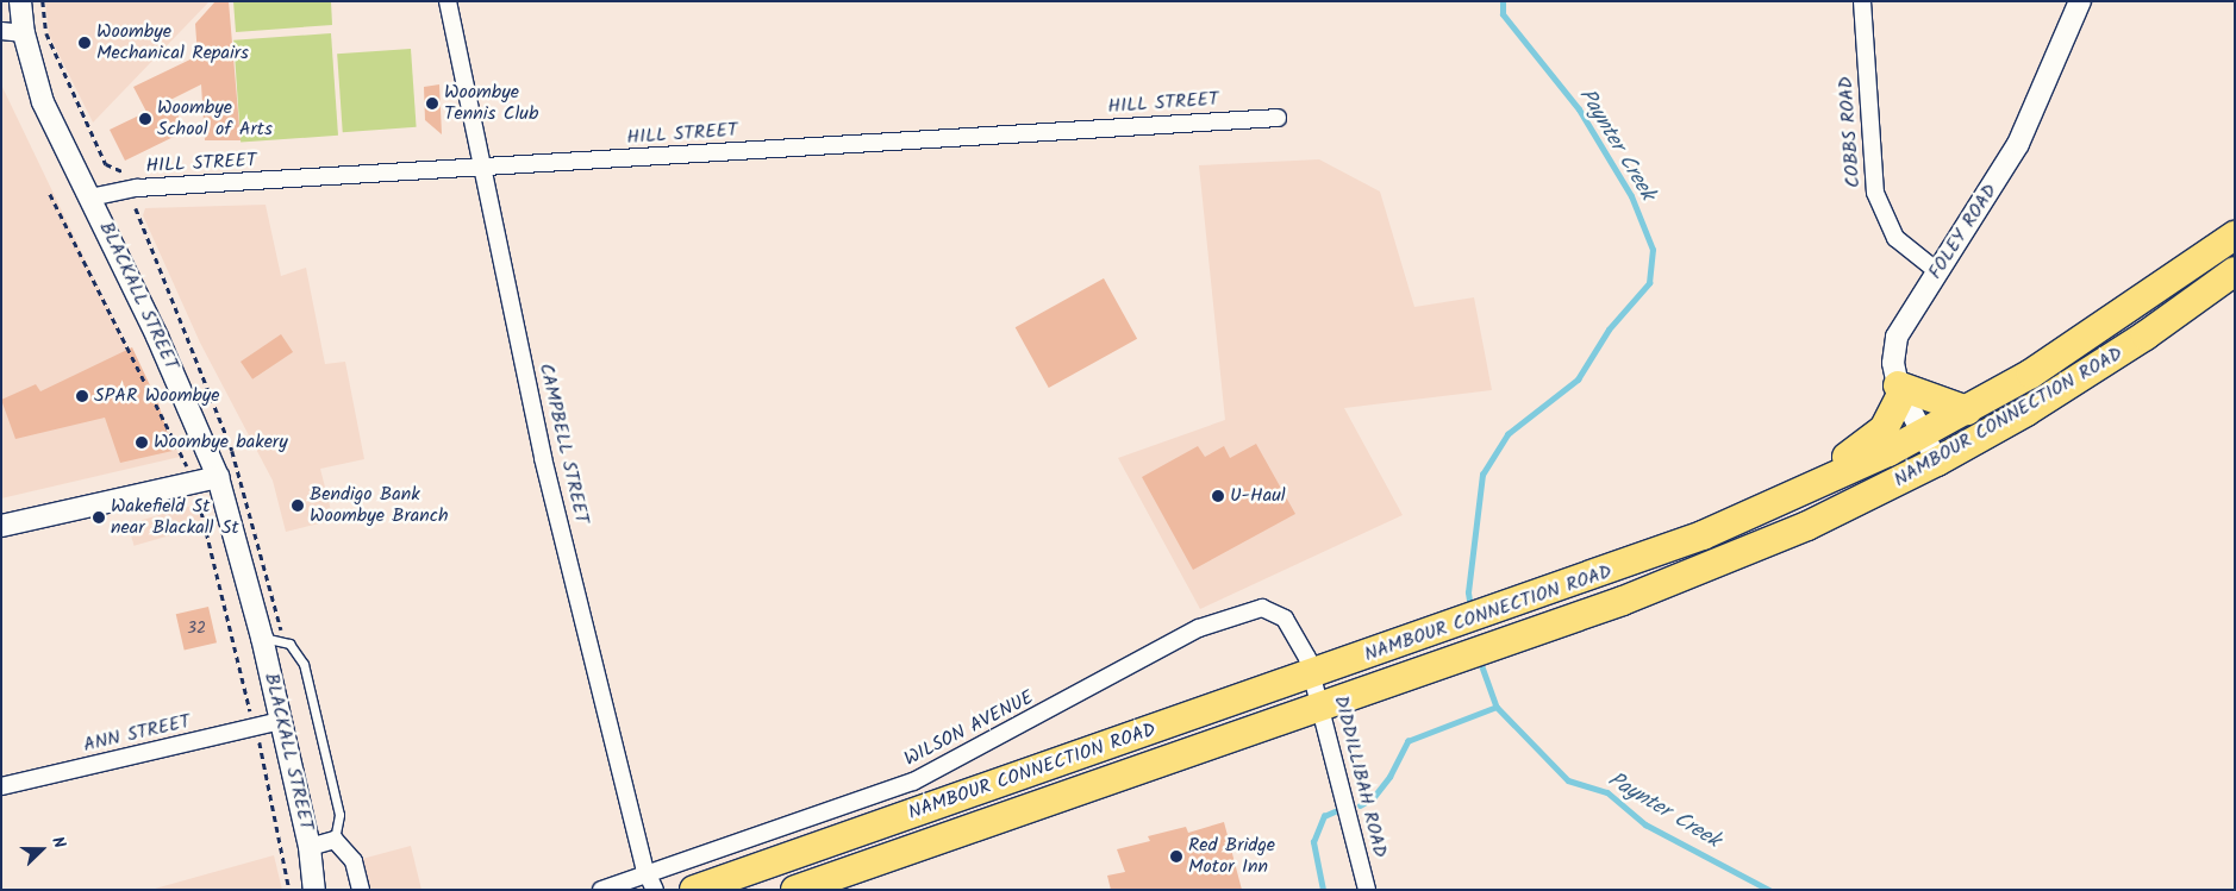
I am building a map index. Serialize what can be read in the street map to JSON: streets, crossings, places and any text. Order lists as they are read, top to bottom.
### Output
{
  "streets": {
    "highway": ["NAMBOUR CONNECTION ROAD"],
    "street": [
      "HILL STREET",
      "COBBS ROAD",
      "FOLEY ROAD",
      "BLACKALL STREET",
      "CAMPBELL STREET",
      "WILSON AVENUE",
      "ANN STREET",
      "DIDDILLIBAH ROAD"
    ]
  },
  "crossings": [
    ["HILL STREET", "BLACKALL STREET"],
    ["HILL STREET", "CAMPBELL STREET"],
    ["COBBS ROAD", "FOLEY ROAD"],
    ["FOLEY ROAD", "NAMBOUR CONNECTION ROAD"],
    ["BLACKALL STREET", "ANN STREET"],
    ["NAMBOUR CONNECTION ROAD", "WILSON AVENUE"],
    ["NAMBOUR CONNECTION ROAD", "DIDDILLIBAH ROAD"],
    ["CAMPBELL STREET", "WILSON AVENUE"],
    ["WILSON AVENUE", "DIDDILLIBAH ROAD"]
  ],
  "water": ["Paynter Creek"],
  "places": [
    "Woombye Mechanical Repairs",
    "Woombye Tennis Club",
    "Woombye School of Arts",
    "SPAR Woombye",
    "Woombye bakery",
    "U-Haul",
    "Bendigo Bank Woombye Branch",
    "Wakefield St near Blackall St",
    "Red Bridge Motor Inn"
  ],
  "house_numbers": ["32"],
  "north": "right"
}
